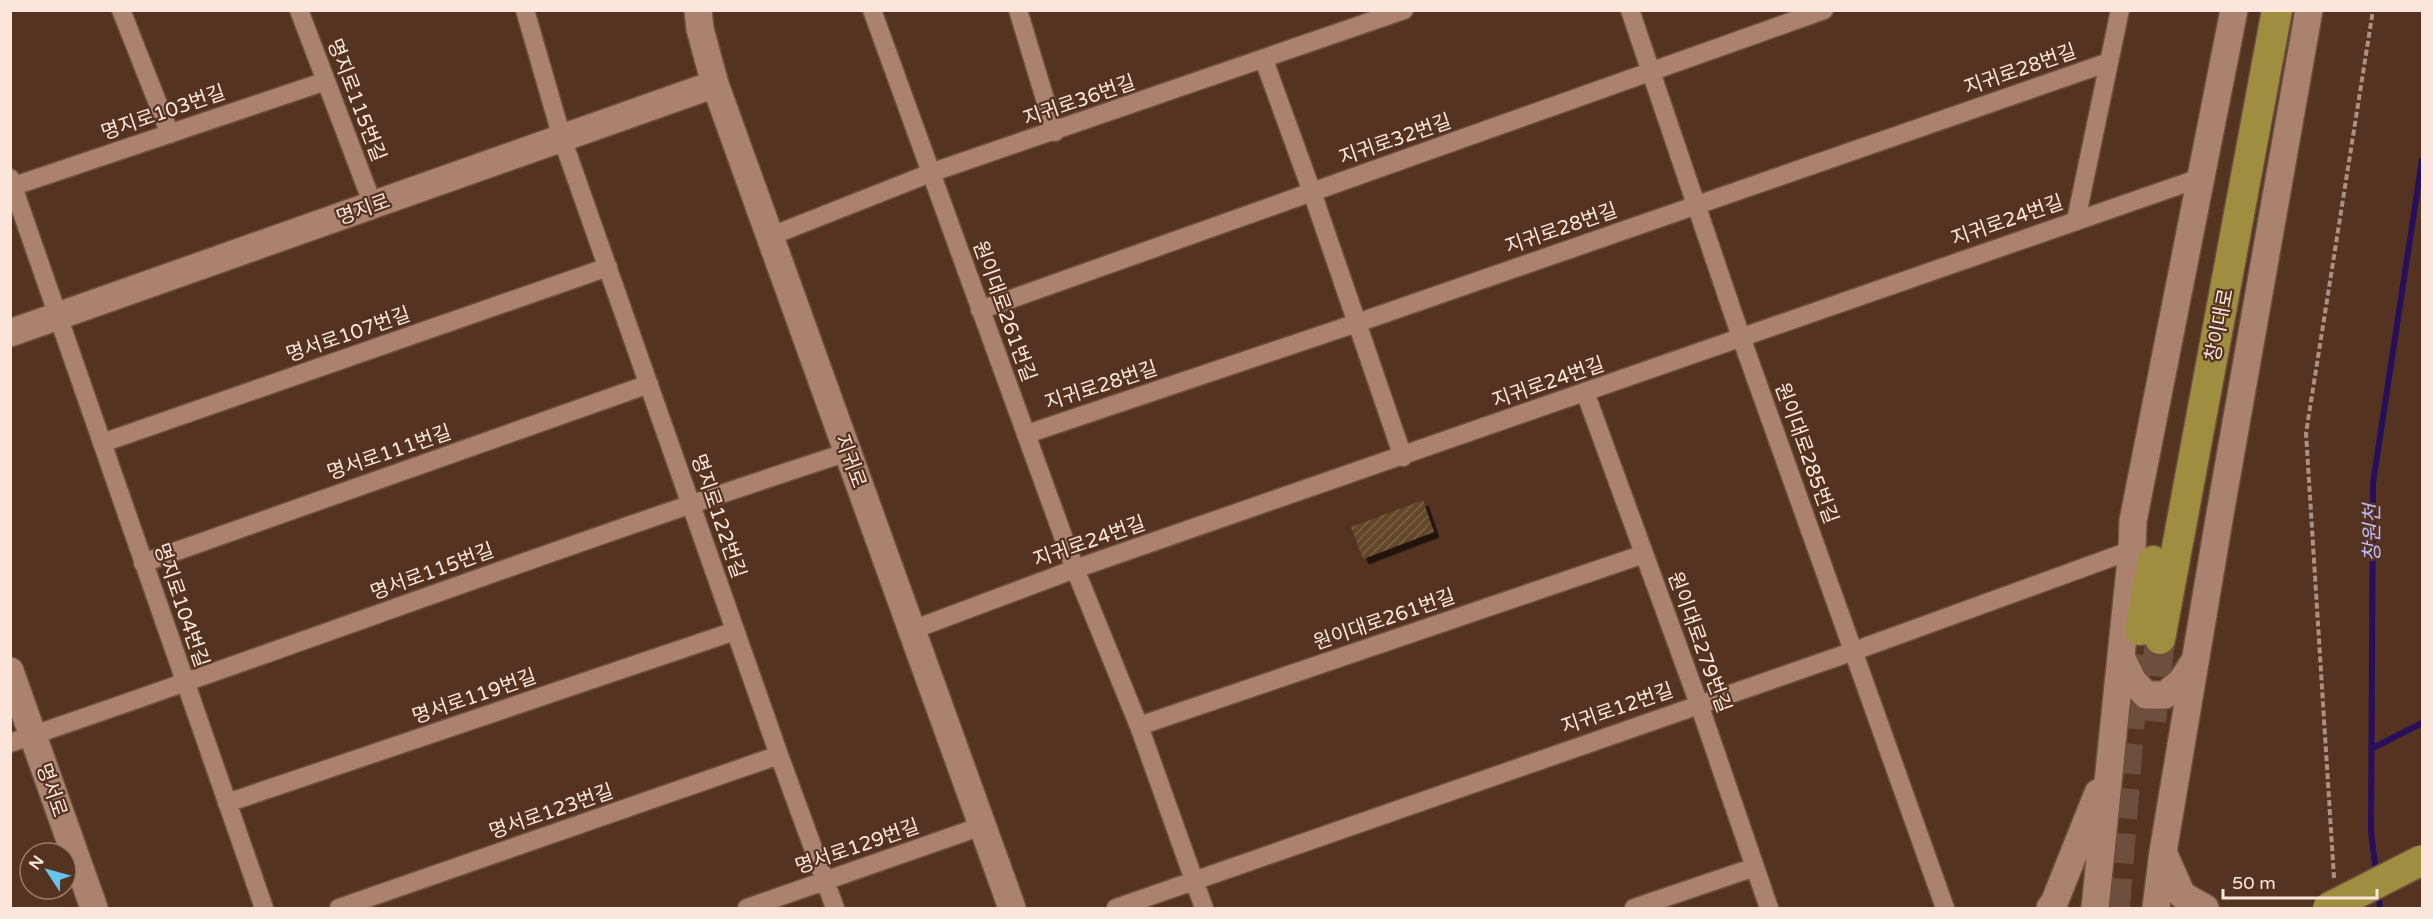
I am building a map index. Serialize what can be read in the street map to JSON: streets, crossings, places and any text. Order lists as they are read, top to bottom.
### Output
{
  "streets": {
    "main road": [
      "명지로",
      "창이대로",
      "지귀로",
      "명서로"
    ],
    "street": [
      "지귀로28번길",
      "명지로115번길",
      "지귀로36번길",
      "명지로103번길",
      "지귀로32번길",
      "지귀로24번길",
      "원이대로261번길",
      "명서로107번길",
      "명서로111번길",
      "원이대로285번길",
      "명지로122번길",
      "명서로115번길",
      "명지로104번길",
      "원이대로279번길",
      "명서로119번길",
      "지귀로12번길",
      "명서로123번길",
      "명서로129번길"
    ]
  },
  "crossings": [
    ["지귀로28번길", "원이대로261번길"],
    ["지귀로28번길", "원이대로285번길"],
    ["명지로115번길", "명지로103번길"],
    ["명지로115번길", "명지로"],
    ["지귀로36번길", "원이대로261번길"],
    ["지귀로36번길", "지귀로"],
    ["명지로103번길", "명지로"],
    ["명지로103번길", "명지로104번길"],
    ["지귀로32번길", "원이대로261번길"],
    ["지귀로32번길", "원이대로285번길"],
    ["명지로", "지귀로"],
    ["명지로", "명지로122번길"],
    ["명지로", "명지로104번길"],
    ["지귀로24번길", "원이대로261번길"],
    ["지귀로24번길", "원이대로285번길"],
    ["지귀로24번길", "지귀로"],
    ["지귀로24번길", "원이대로279번길"],
    ["원이대로261번길", "원이대로279번길"],
    ["원이대로261번길", "지귀로12번길"],
    ["명서로107번길", "명지로122번길"],
    ["명서로107번길", "명지로104번길"],
    ["명서로111번길", "명지로122번길"],
    ["명서로111번길", "명지로104번길"],
    ["원이대로285번길", "지귀로12번길"],
    ["지귀로", "명서로115번길"],
    ["지귀로", "명서로129번길"],
    ["명지로122번길", "명서로115번길"],
    ["명지로122번길", "명서로119번길"],
    ["명지로122번길", "명서로123번길"],
    ["명지로122번길", "명서로129번길"],
    ["명서로115번길", "명지로104번길"],
    ["명서로115번길", "명서로"],
    ["명지로104번길", "명서로119번길"],
    ["원이대로279번길", "지귀로12번길"]
  ],
  "water": ["창원천"],
  "scale_bar": "50 m",
  "north": "top left"
}
